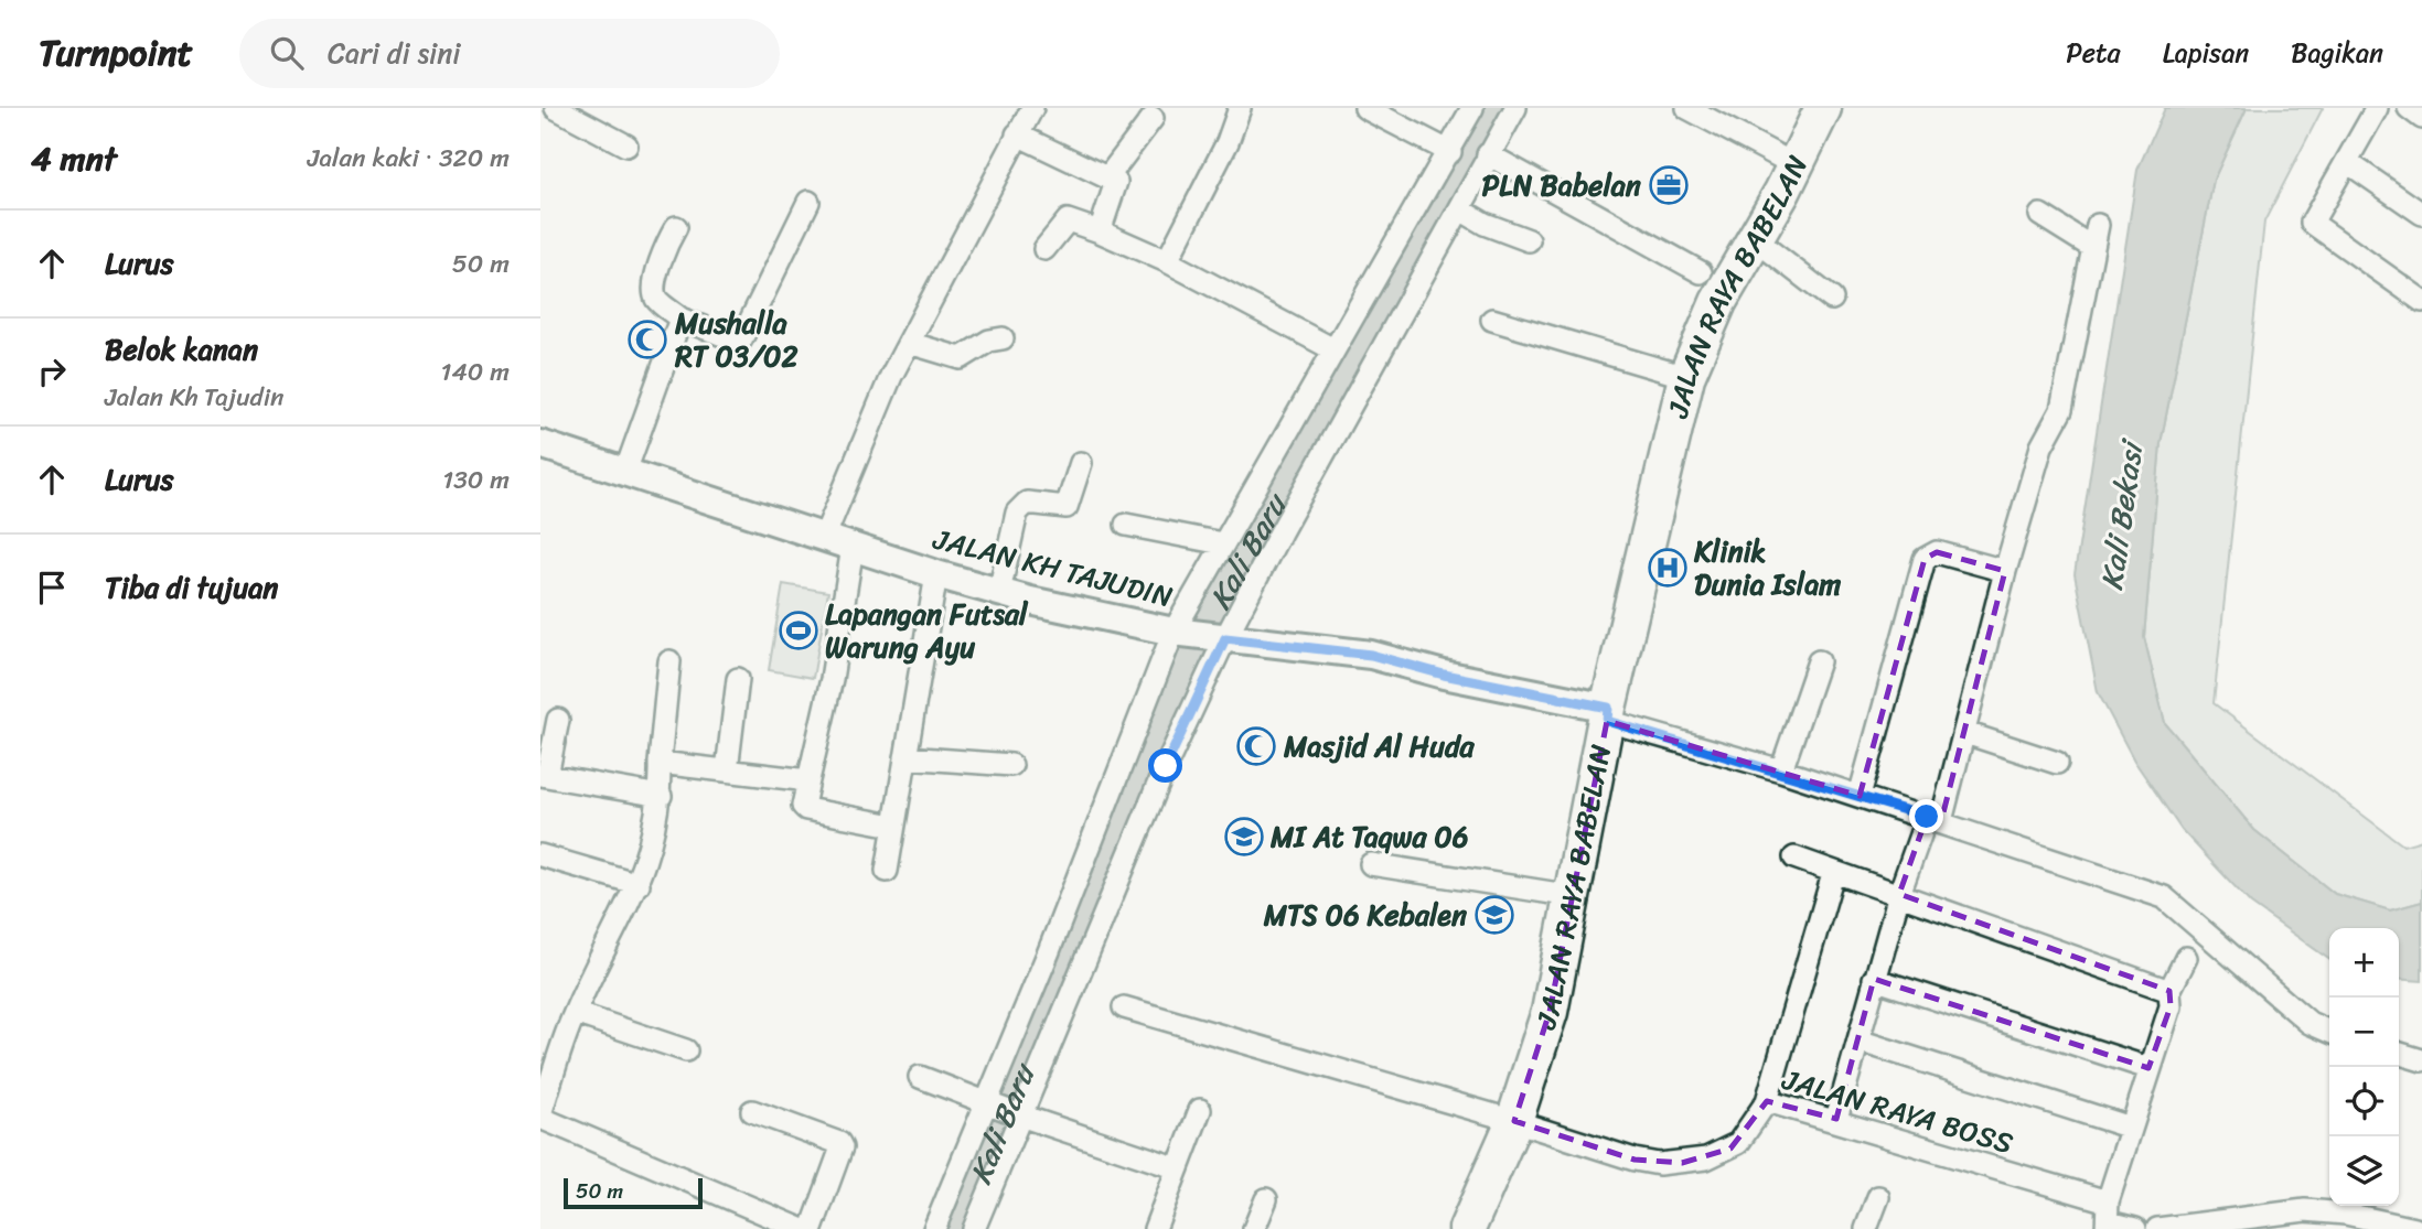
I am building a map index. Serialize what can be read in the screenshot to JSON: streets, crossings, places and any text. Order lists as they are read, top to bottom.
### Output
{
  "streets": {
    "main road": ["JALAN RAYA BABELAN"],
    "street": ["JALAN KH TAJUDIN", "JALAN RAYA BOSS"]
  },
  "crossings": [
    ["JALAN RAYA BABELAN", "JALAN KH TAJUDIN"],
    ["JALAN RAYA BABELAN", "JALAN RAYA BOSS"]
  ],
  "water": ["Kali Bekasi", "Kali Baru"],
  "places": {
    "office": ["PLN Babelan"],
    "mosque": ["Mushalla RT 03/02", "Masjid Al Huda"],
    "hospital": ["Klinik Dunia Islam"],
    "sports": ["Lapangan Futsal Warung Ayu"],
    "school or university": ["MI At Taqwa 06", "MTS 06 Kebalen"]
  },
  "scale_bar": "50 m",
  "page": {
    "header": "Turnpoint",
    "search": "Cari di sini",
    "nav": ["Peta", "Lapisan", "Bagikan"],
    "heading": ["4 mnt", "Jalan kaki · 320 m"],
    "list": [
      ["Lurus", "50 m"],
      ["Belok kanan", "Jalan Kh Tajudin", "140 m"],
      ["Lurus", "130 m"],
      "Tiba di tujuan"
    ],
    "map_buttons": ["+", "−"],
    "scale": "50 m"
  }
}
